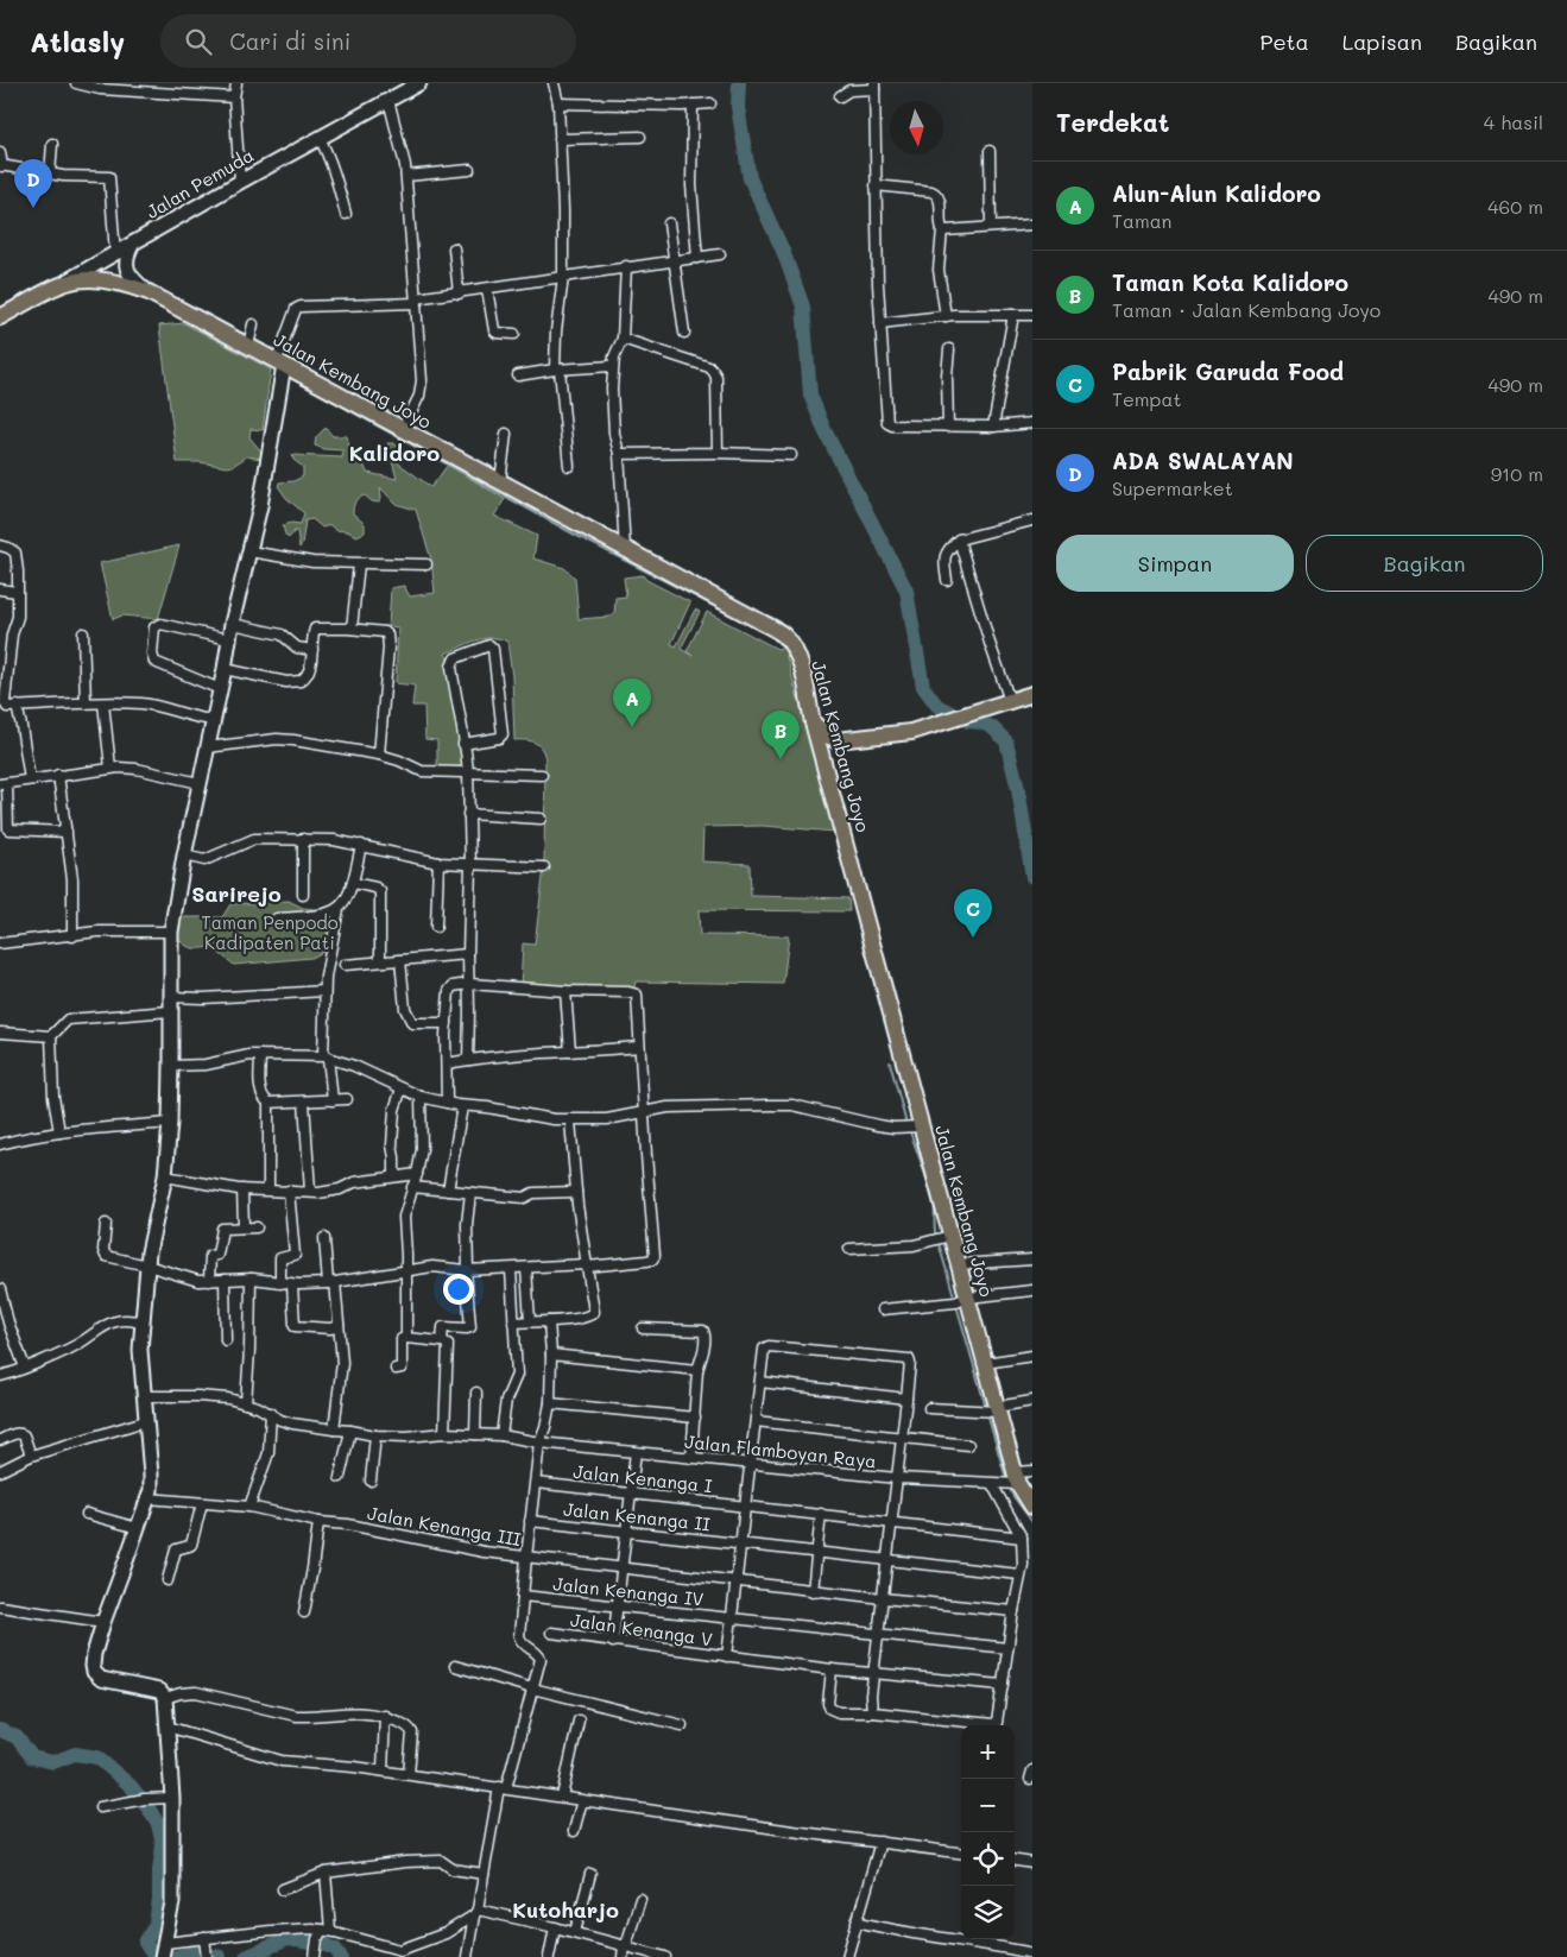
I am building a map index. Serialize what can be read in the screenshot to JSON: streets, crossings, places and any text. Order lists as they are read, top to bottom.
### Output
{
  "streets": {
    "main road": ["Jalan Pemuda", "Jalan Kembang Joyo"],
    "street": [
      "Jalan Flamboyan Raya",
      "Jalan Kenanga I",
      "Jalan Kenanga II",
      "Jalan Kenanga III",
      "Jalan Kenanga IV",
      "Jalan Kenanga V"
    ]
  },
  "crossings": [
    ["Jalan Pemuda", "Jalan Kembang Joyo"],
    ["Jalan Kembang Joyo", "Jalan Flamboyan Raya"]
  ],
  "districts": ["Kalidoro", "Sarirejo", "Kutoharjo"],
  "parks": ["Taman Penpodo Kadipaten Pati"],
  "north": "bottom",
  "page": {
    "header": "Atlasly",
    "search": "Cari di sini",
    "nav": ["Peta", "Lapisan", "Bagikan"],
    "heading": ["Terdekat", "4 hasil"],
    "pins": [
      "D",
      "A",
      "B",
      "C"
    ],
    "list": [
      {
        "mark": "A",
        "name": "Alun-Alun Kalidoro",
        "note": "Taman",
        "value": "460 m"
      },
      {
        "mark": "B",
        "name": "Taman Kota Kalidoro",
        "note": "Taman · Jalan Kembang Joyo",
        "value": "490 m"
      },
      {
        "mark": "C",
        "name": "Pabrik Garuda Food",
        "note": "Tempat",
        "value": "490 m"
      },
      {
        "mark": "D",
        "name": "ADA SWALAYAN",
        "note": "Supermarket",
        "value": "910 m"
      }
    ],
    "buttons": ["Simpan", "Bagikan"],
    "map_buttons": ["+", "−"]
  }
}
